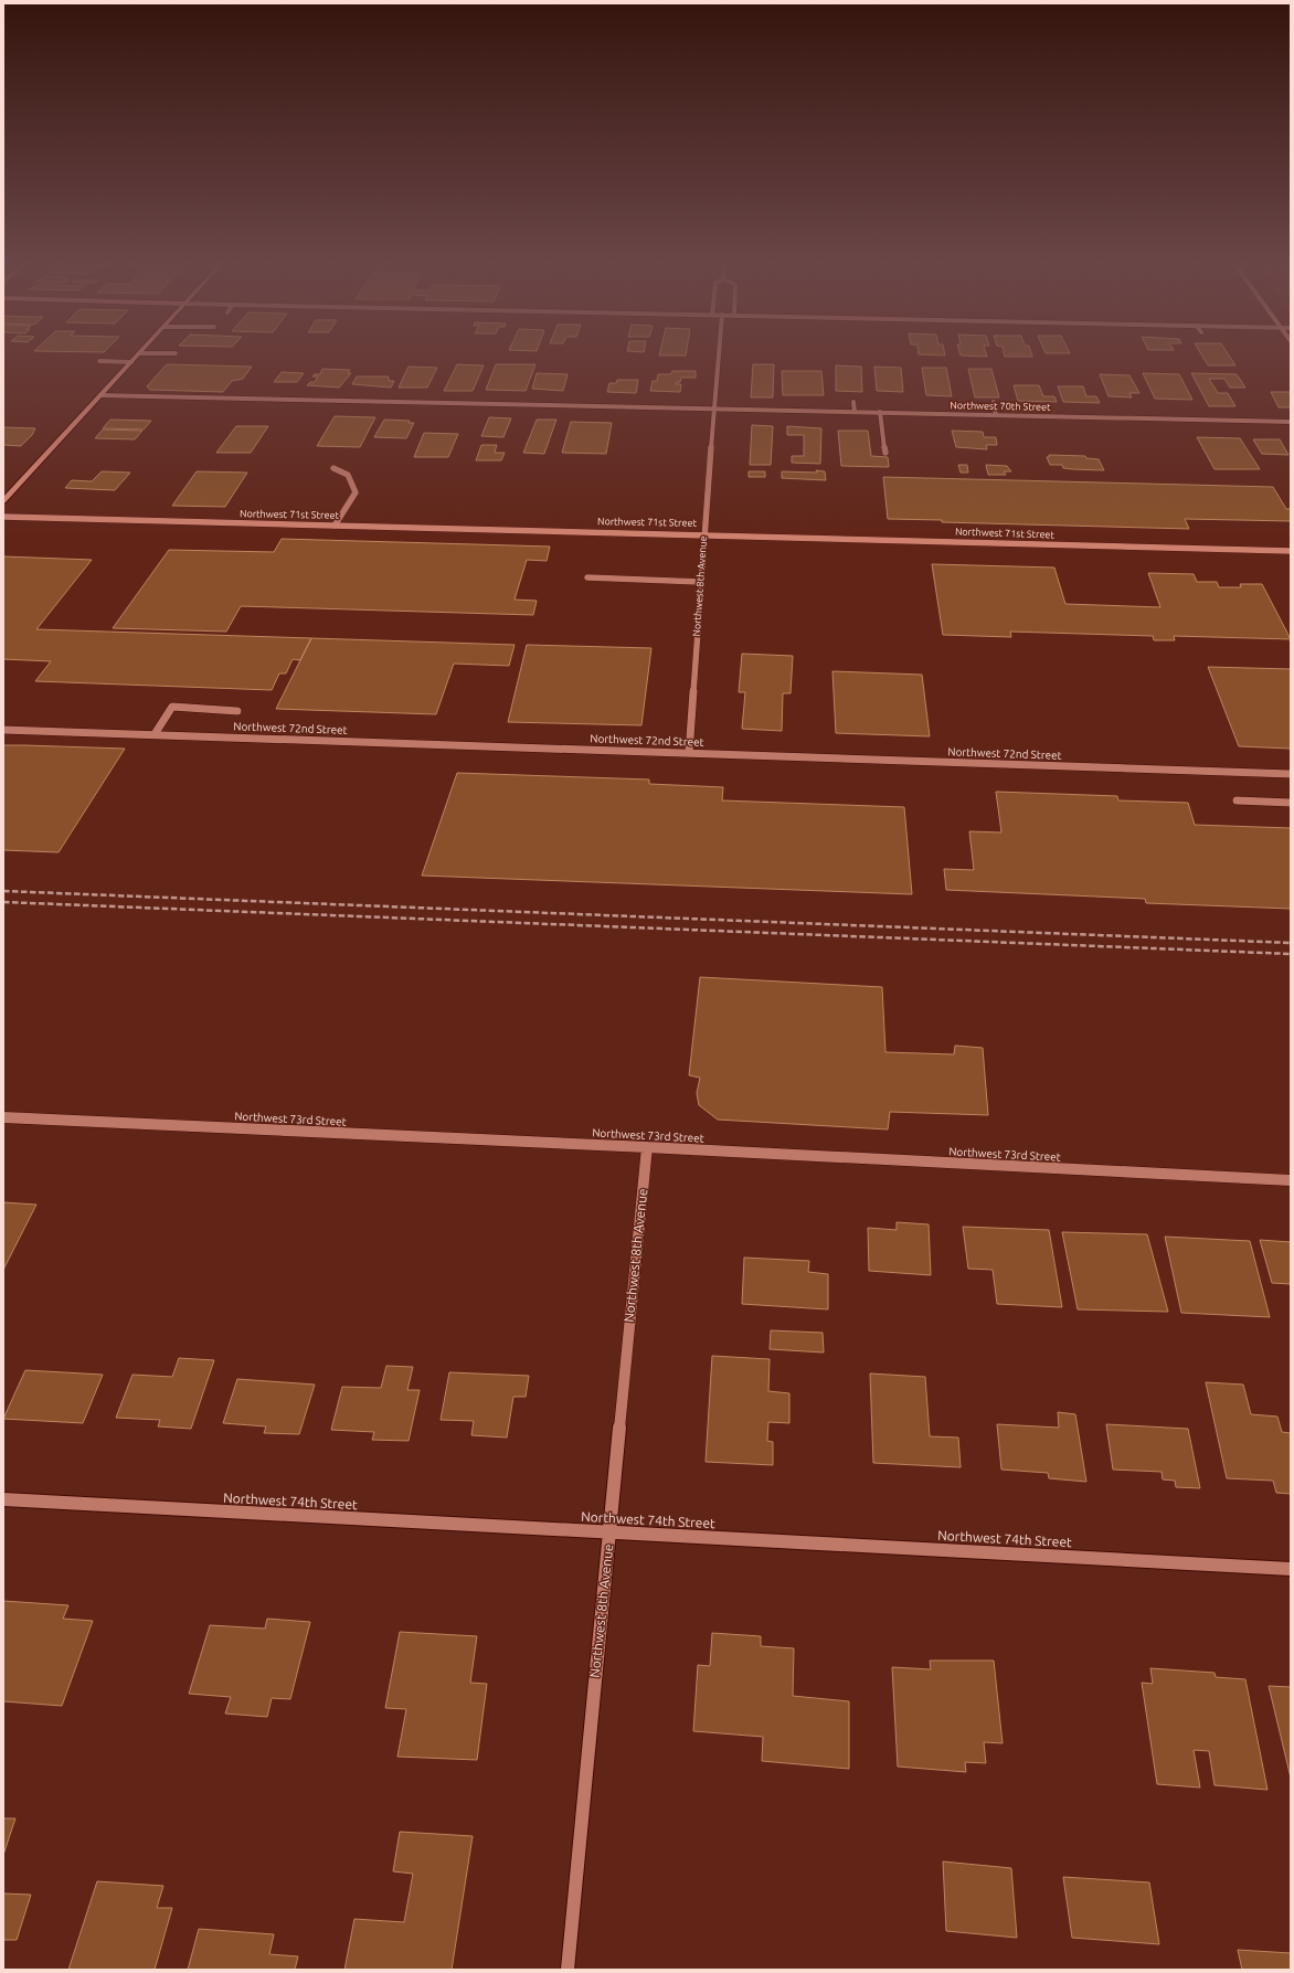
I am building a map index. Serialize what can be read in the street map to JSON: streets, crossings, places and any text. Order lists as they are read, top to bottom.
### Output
{
  "streets": {
    "street": [
      "Northwest 70th Street",
      "Northwest 71st Street",
      "Northwest 8th Avenue",
      "Northwest 72nd Street",
      "Northwest 73rd Street",
      "Northwest 74th Street"
    ]
  },
  "crossings": [
    ["Northwest 70th Street", "Northwest 8th Avenue"],
    ["Northwest 71st Street", "Northwest 8th Avenue"],
    ["Northwest 8th Avenue", "Northwest 72nd Street"],
    ["Northwest 8th Avenue", "Northwest 73rd Street"],
    ["Northwest 8th Avenue", "Northwest 74th Street"]
  ]
}
